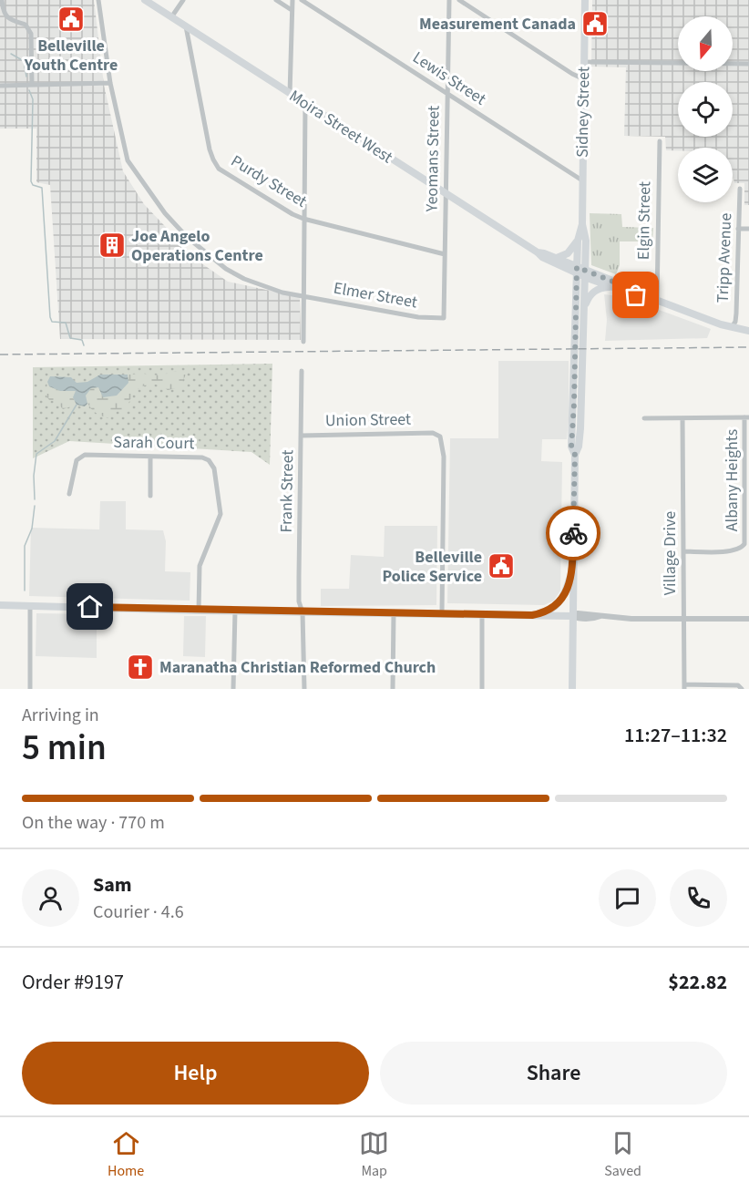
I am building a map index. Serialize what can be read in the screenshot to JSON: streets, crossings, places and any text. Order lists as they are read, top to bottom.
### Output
{
  "streets": {
    "main road": ["Sidney Street", "Moira Street West"],
    "street": [
      "Lewis Street",
      "Yeomans Street",
      "Purdy Street",
      "Elgin Street",
      "Tripp Avenue",
      "Elmer Street",
      "Union Street",
      "Sarah Court",
      "Albany Heights",
      "Frank Street",
      "Village Drive"
    ]
  },
  "crossings": [
    ["Lewis Street", "Sidney Street"],
    ["Lewis Street", "Yeomans Street"],
    ["Sidney Street", "Moira Street West"],
    ["Moira Street West", "Yeomans Street"],
    ["Moira Street West", "Purdy Street"],
    ["Moira Street West", "Elgin Street"],
    ["Moira Street West", "Tripp Avenue"],
    ["Yeomans Street", "Purdy Street"],
    ["Yeomans Street", "Elmer Street"],
    ["Union Street", "Frank Street"],
    ["Albany Heights", "Village Drive"]
  ],
  "places": {
    "public building": ["Belleville Youth Centre", "Measurement Canada", "Belleville Police Service"],
    "building": ["Joe Angelo Operations Centre"],
    "church": ["Maranatha Christian Reformed Church"]
  },
  "north": "bottom",
  "page": {
    "heading": ["5 min", "Arriving in", "11:27–11:32"],
    "panel": [
      "Sam",
      "Courier · 4.6",
      "Order #9197",
      "$22.82"
    ],
    "bar": "On the way · 770 m",
    "buttons": ["Help", "Share"],
    "tabs": ["Home", "Map", "Saved"]
  }
}
